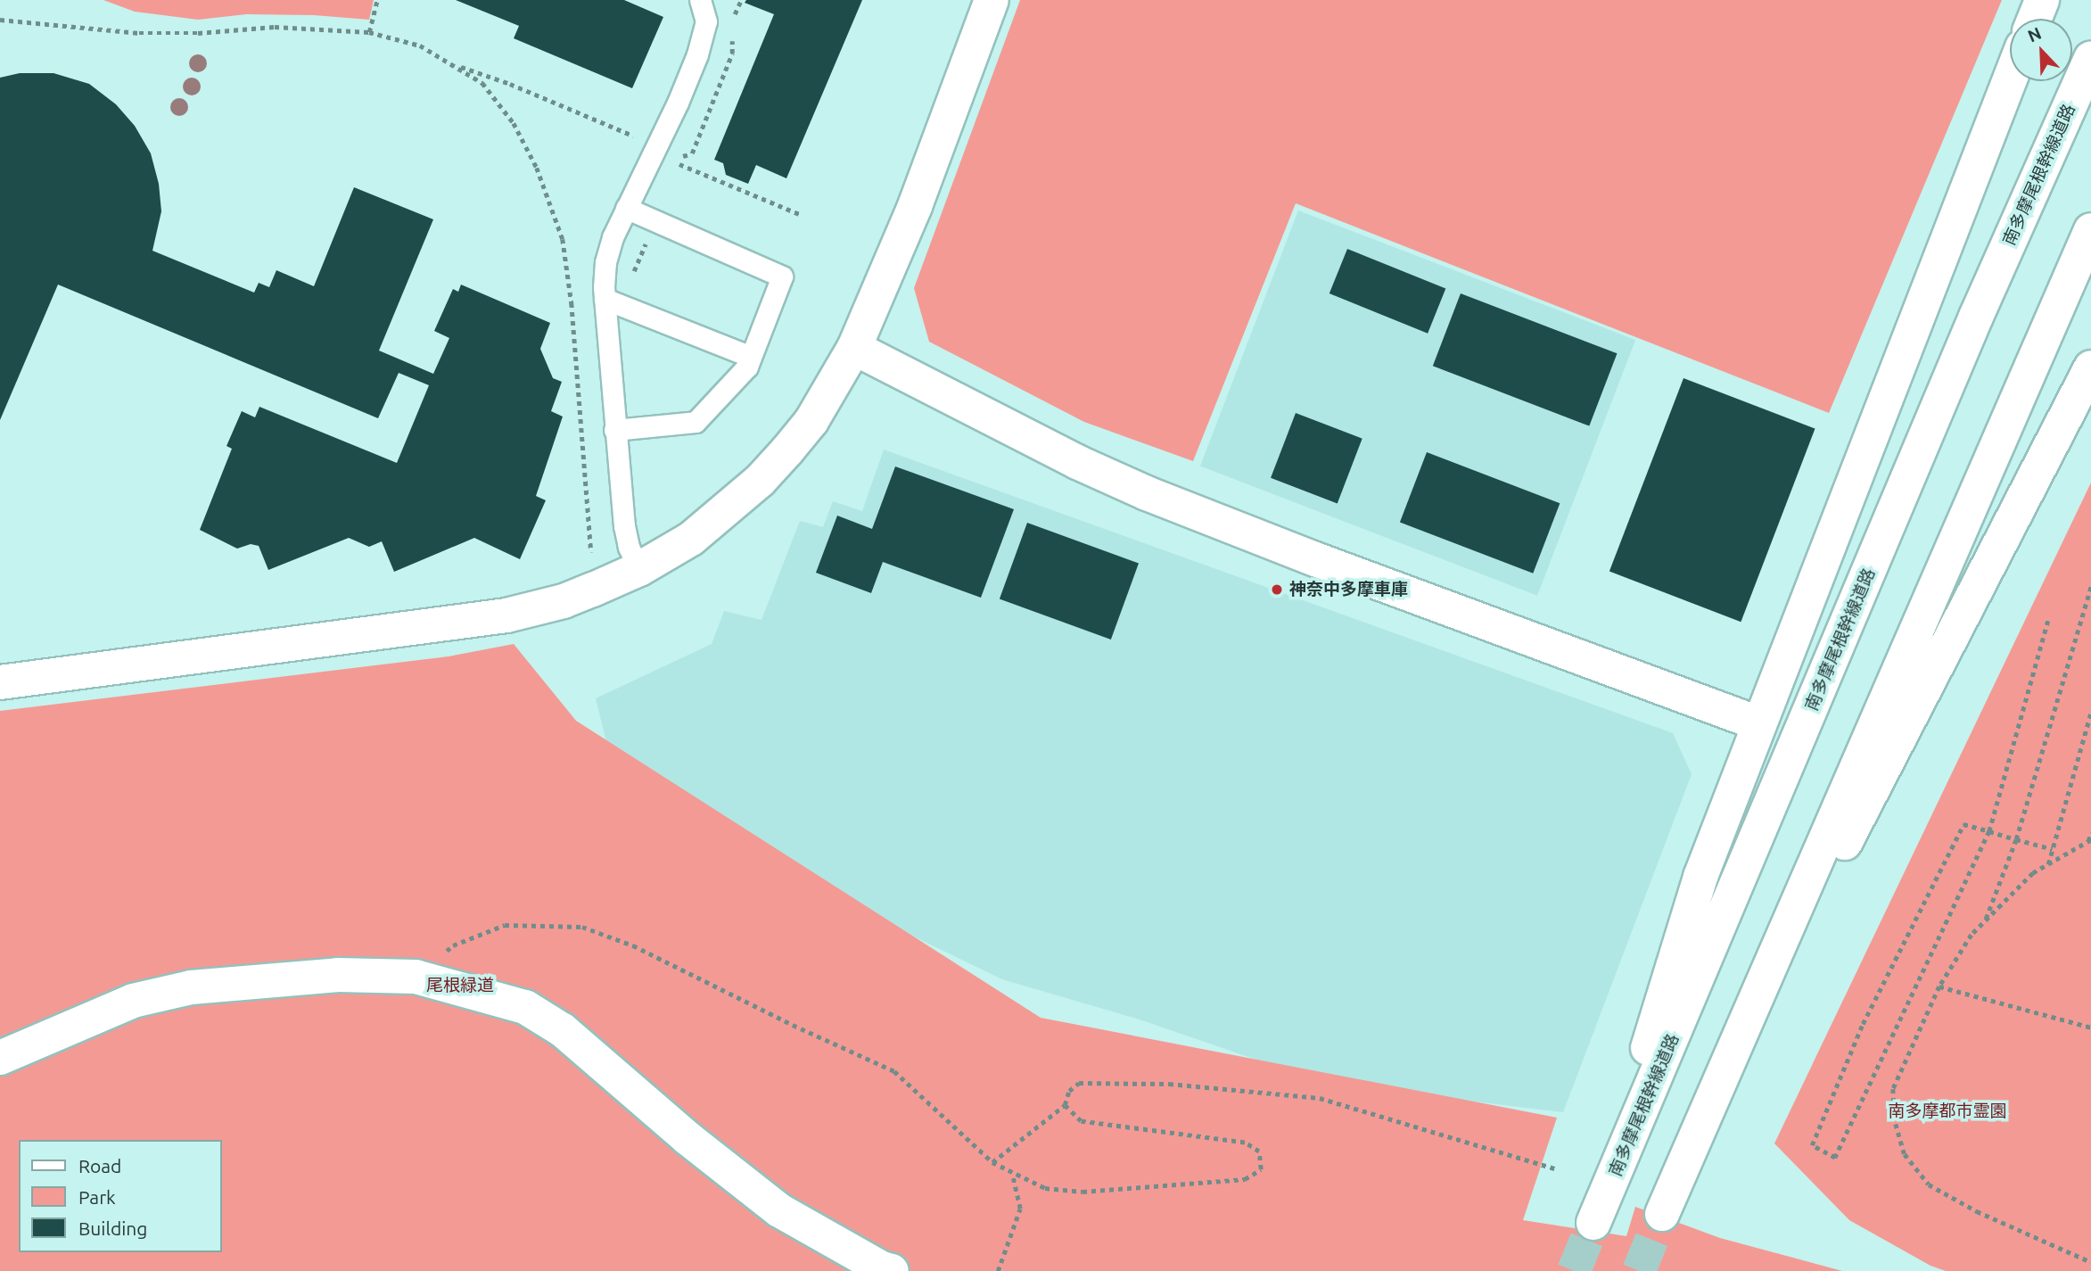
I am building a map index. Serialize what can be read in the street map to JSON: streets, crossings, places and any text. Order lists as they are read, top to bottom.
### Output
{
  "streets": {
    "main road": ["南多摩尾根幹線道路"]
  },
  "parks": ["尾根緑道", "南多摩都市霊園"],
  "places": ["神奈中多摩車庫"],
  "legend": ["Road", "Park", "Building"],
  "north": "top left"
}
